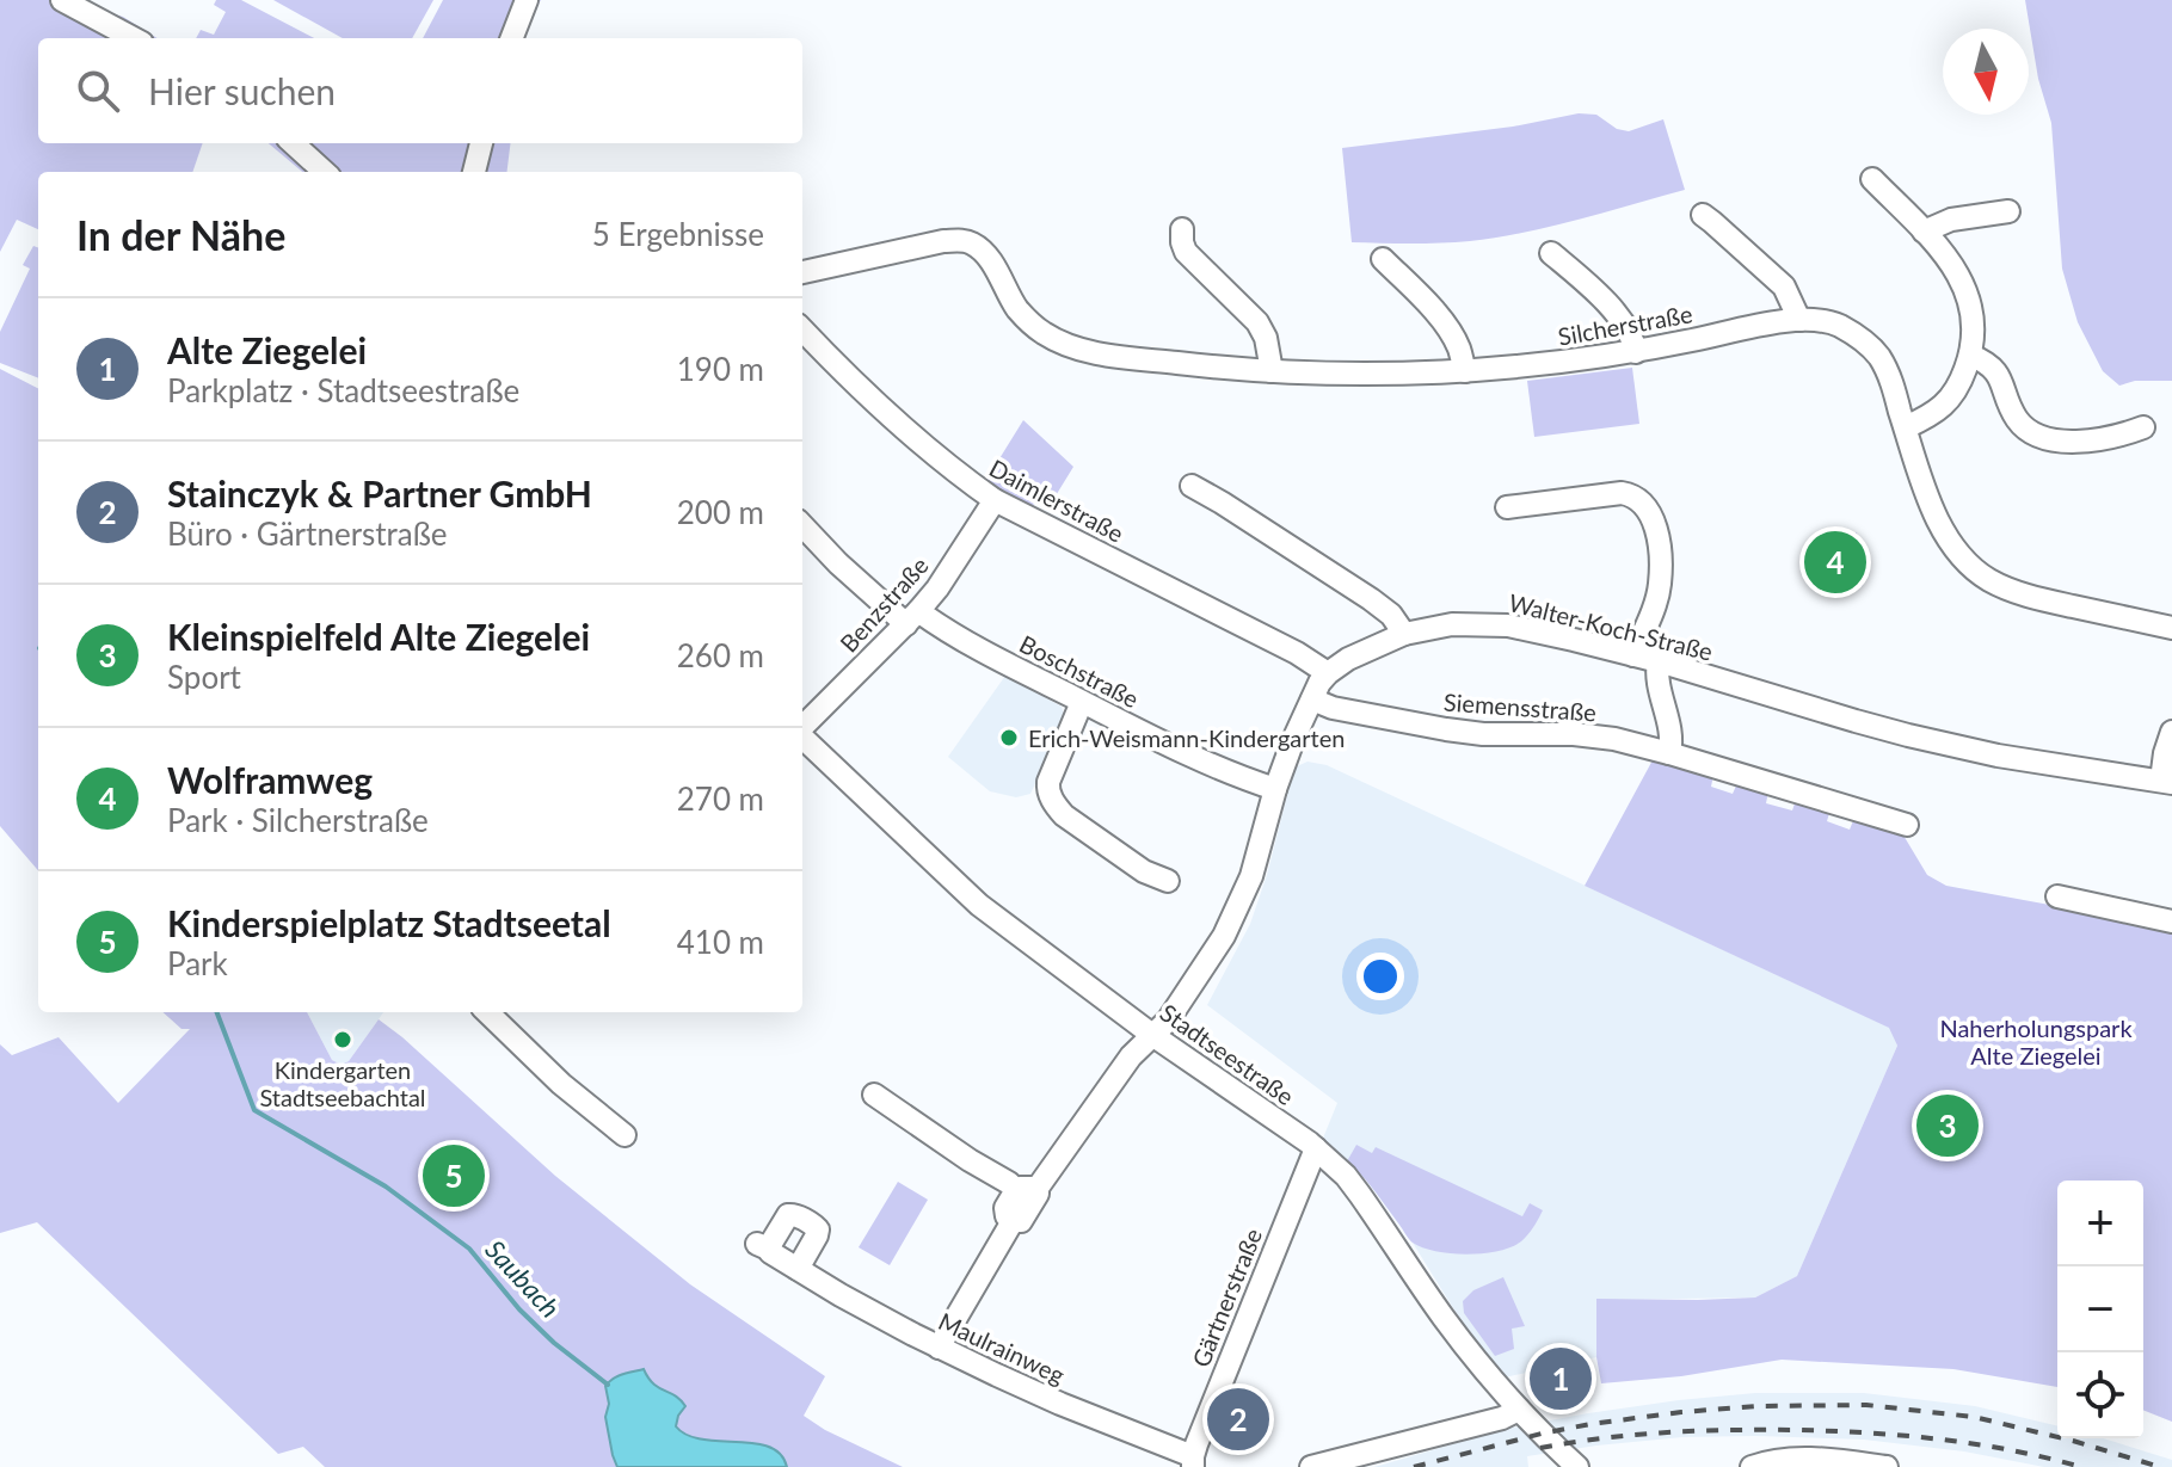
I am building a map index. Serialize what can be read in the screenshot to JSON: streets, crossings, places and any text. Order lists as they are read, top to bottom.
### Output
{
  "streets": {
    "street": [
      "Silcherstraße",
      "Daimlerstraße",
      "Benzstraße",
      "Walter-Koch-Straße",
      "Boschstraße",
      "Siemensstraße",
      "Stadtseestraße",
      "Gärtnerstraße",
      "Maulrainweg"
    ]
  },
  "crossings": [
    ["Daimlerstraße", "Benzstraße"],
    ["Daimlerstraße", "Walter-Koch-Straße"],
    ["Benzstraße", "Boschstraße"],
    ["Walter-Koch-Straße", "Boschstraße"],
    ["Walter-Koch-Straße", "Siemensstraße"],
    ["Walter-Koch-Straße", "Stadtseestraße"],
    ["Stadtseestraße", "Gärtnerstraße"],
    ["Gärtnerstraße", "Maulrainweg"]
  ],
  "water": ["Saubach"],
  "parks": ["Naherholungspark Alte Ziegelei"],
  "places": ["Erich-Weismann-Kindergarten", "Kindergarten Stadtseebachtal"],
  "north": "bottom",
  "page": {
    "search": "Hier suchen",
    "heading": ["In der Nähe", "5 Ergebnisse"],
    "list": [
      {
        "mark": "1",
        "name": "Alte Ziegelei",
        "note": "Parkplatz · Stadtseestraße",
        "value": "190 m"
      },
      {
        "mark": "2",
        "name": "Stainczyk & Partner GmbH",
        "note": "Büro · Gärtnerstraße",
        "value": "200 m"
      },
      {
        "mark": "3",
        "name": "Kleinspielfeld Alte Ziegelei",
        "note": "Sport",
        "value": "260 m"
      },
      {
        "mark": "4",
        "name": "Wolframweg",
        "note": "Park · Silcherstraße",
        "value": "270 m"
      },
      {
        "mark": "5",
        "name": "Kinderspielplatz Stadtseetal",
        "note": "Park",
        "value": "410 m"
      }
    ],
    "pins": [
      "4",
      "3",
      "5",
      "1",
      "2"
    ],
    "map_buttons": ["+", "−"]
  }
}
